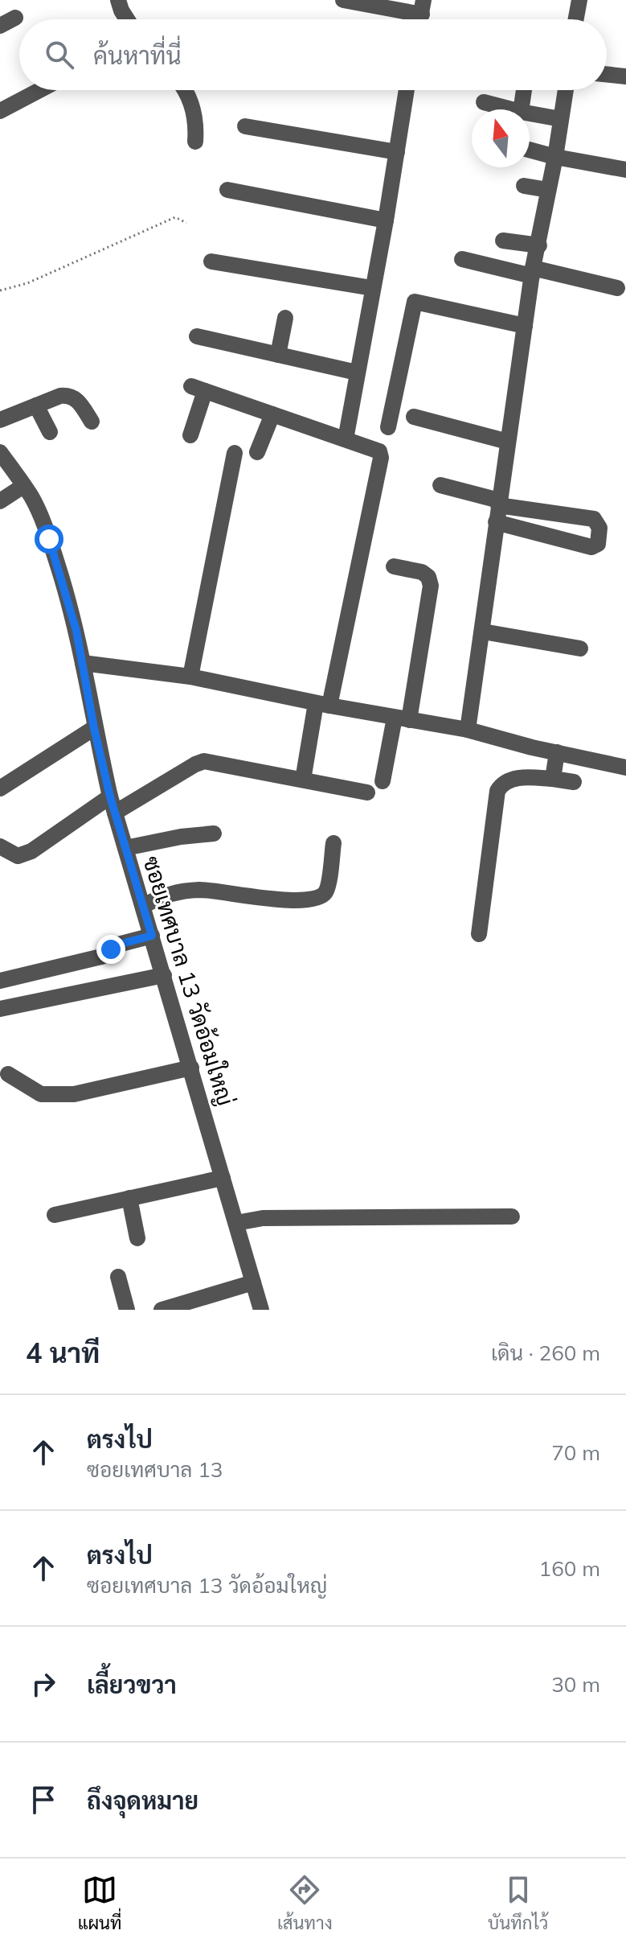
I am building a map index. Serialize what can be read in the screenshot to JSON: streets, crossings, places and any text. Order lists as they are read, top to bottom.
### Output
{
  "streets": {
    "street": ["ซอยเทศบาล 13 วัดอ้อมใหญ่"]
  },
  "north": "top",
  "page": {
    "search": "ค้นหาที่นี่",
    "heading": ["4 นาที", "เดิน · 260 m"],
    "list": [
      ["ตรงไป", "ซอยเทศบาล 13", "70 m"],
      ["ตรงไป", "ซอยเทศบาล 13 วัดอ้อมใหญ่", "160 m"],
      ["เลี้ยวขวา", "30 m"],
      "ถึงจุดหมาย"
    ],
    "nav": ["แผนที่", "เส้นทาง", "บันทึกไว้"]
  }
}
